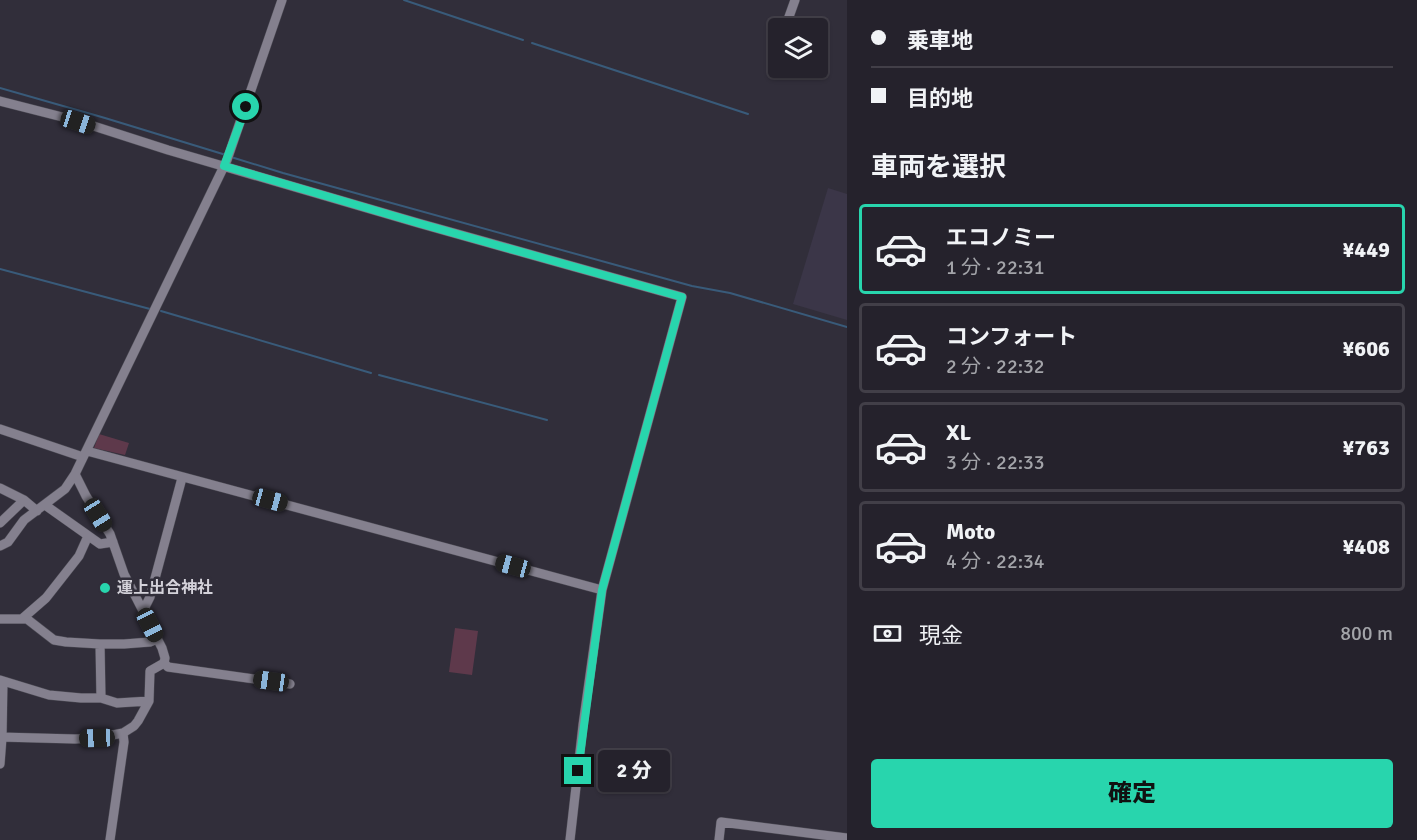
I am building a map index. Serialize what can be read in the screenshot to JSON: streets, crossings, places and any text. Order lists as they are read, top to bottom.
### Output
{
  "places": ["運上出合神社"],
  "page": {
    "banner": ["乗車地", "目的地"],
    "heading": "車両を選択",
    "list": [
      {
        "name": "エコノミー",
        "note": "1 分 · 22:31",
        "value": "¥449"
      },
      {
        "name": "コンフォート",
        "note": "2 分 · 22:32",
        "value": "¥606"
      },
      {
        "name": "XL",
        "note": "3 分 · 22:33",
        "value": "¥763"
      },
      {
        "name": "Moto",
        "note": "4 分 · 22:34",
        "value": "¥408"
      }
    ],
    "pay": ["現金", "800 m"],
    "buttons": "確定",
    "bubble": "2 分"
  }
}
